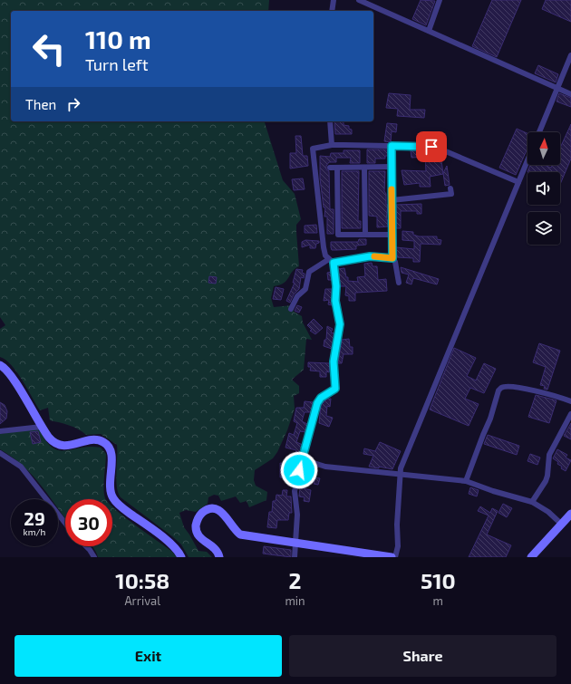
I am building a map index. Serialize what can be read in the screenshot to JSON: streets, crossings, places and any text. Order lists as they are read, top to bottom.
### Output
{
  "north": "top",
  "page": {
    "turn": ["110 m", "Turn left"],
    "then": "Then",
    "speed": "29 km/h",
    "limit": "30",
    "eta": [
      "10:58",
      "Arrival",
      "2",
      "min",
      "510",
      "m"
    ],
    "buttons": ["Exit", "Share"]
  }
}
